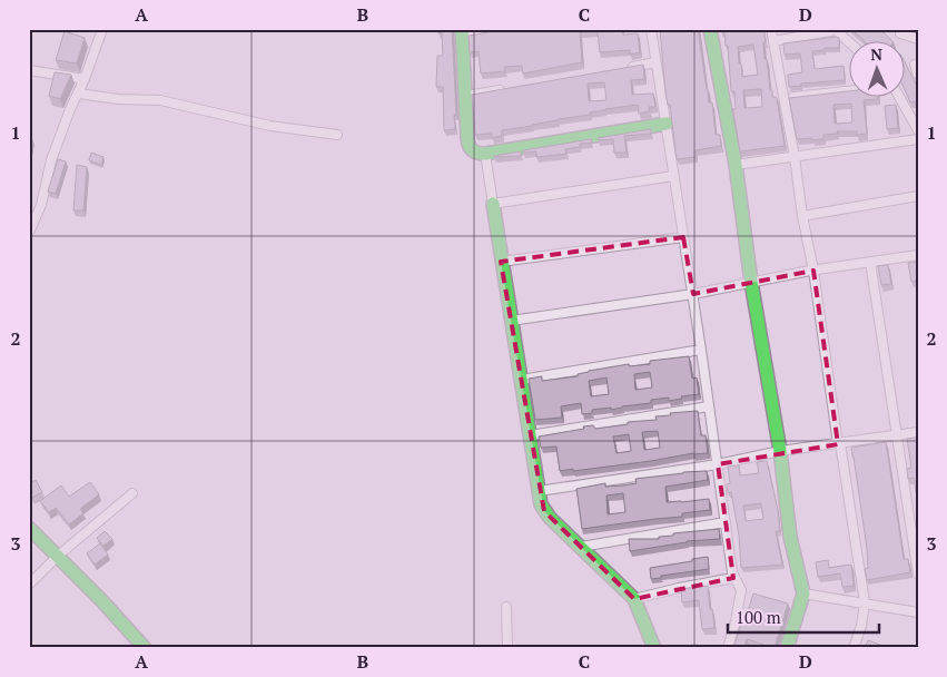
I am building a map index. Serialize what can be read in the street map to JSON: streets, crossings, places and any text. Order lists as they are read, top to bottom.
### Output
{
  "scale_bar": "100 m",
  "north": "top",
  "grid": {
    "columns": [
      "A",
      "B",
      "C",
      "D"
    ],
    "rows": ["1", "2", "3"]
  }
}
